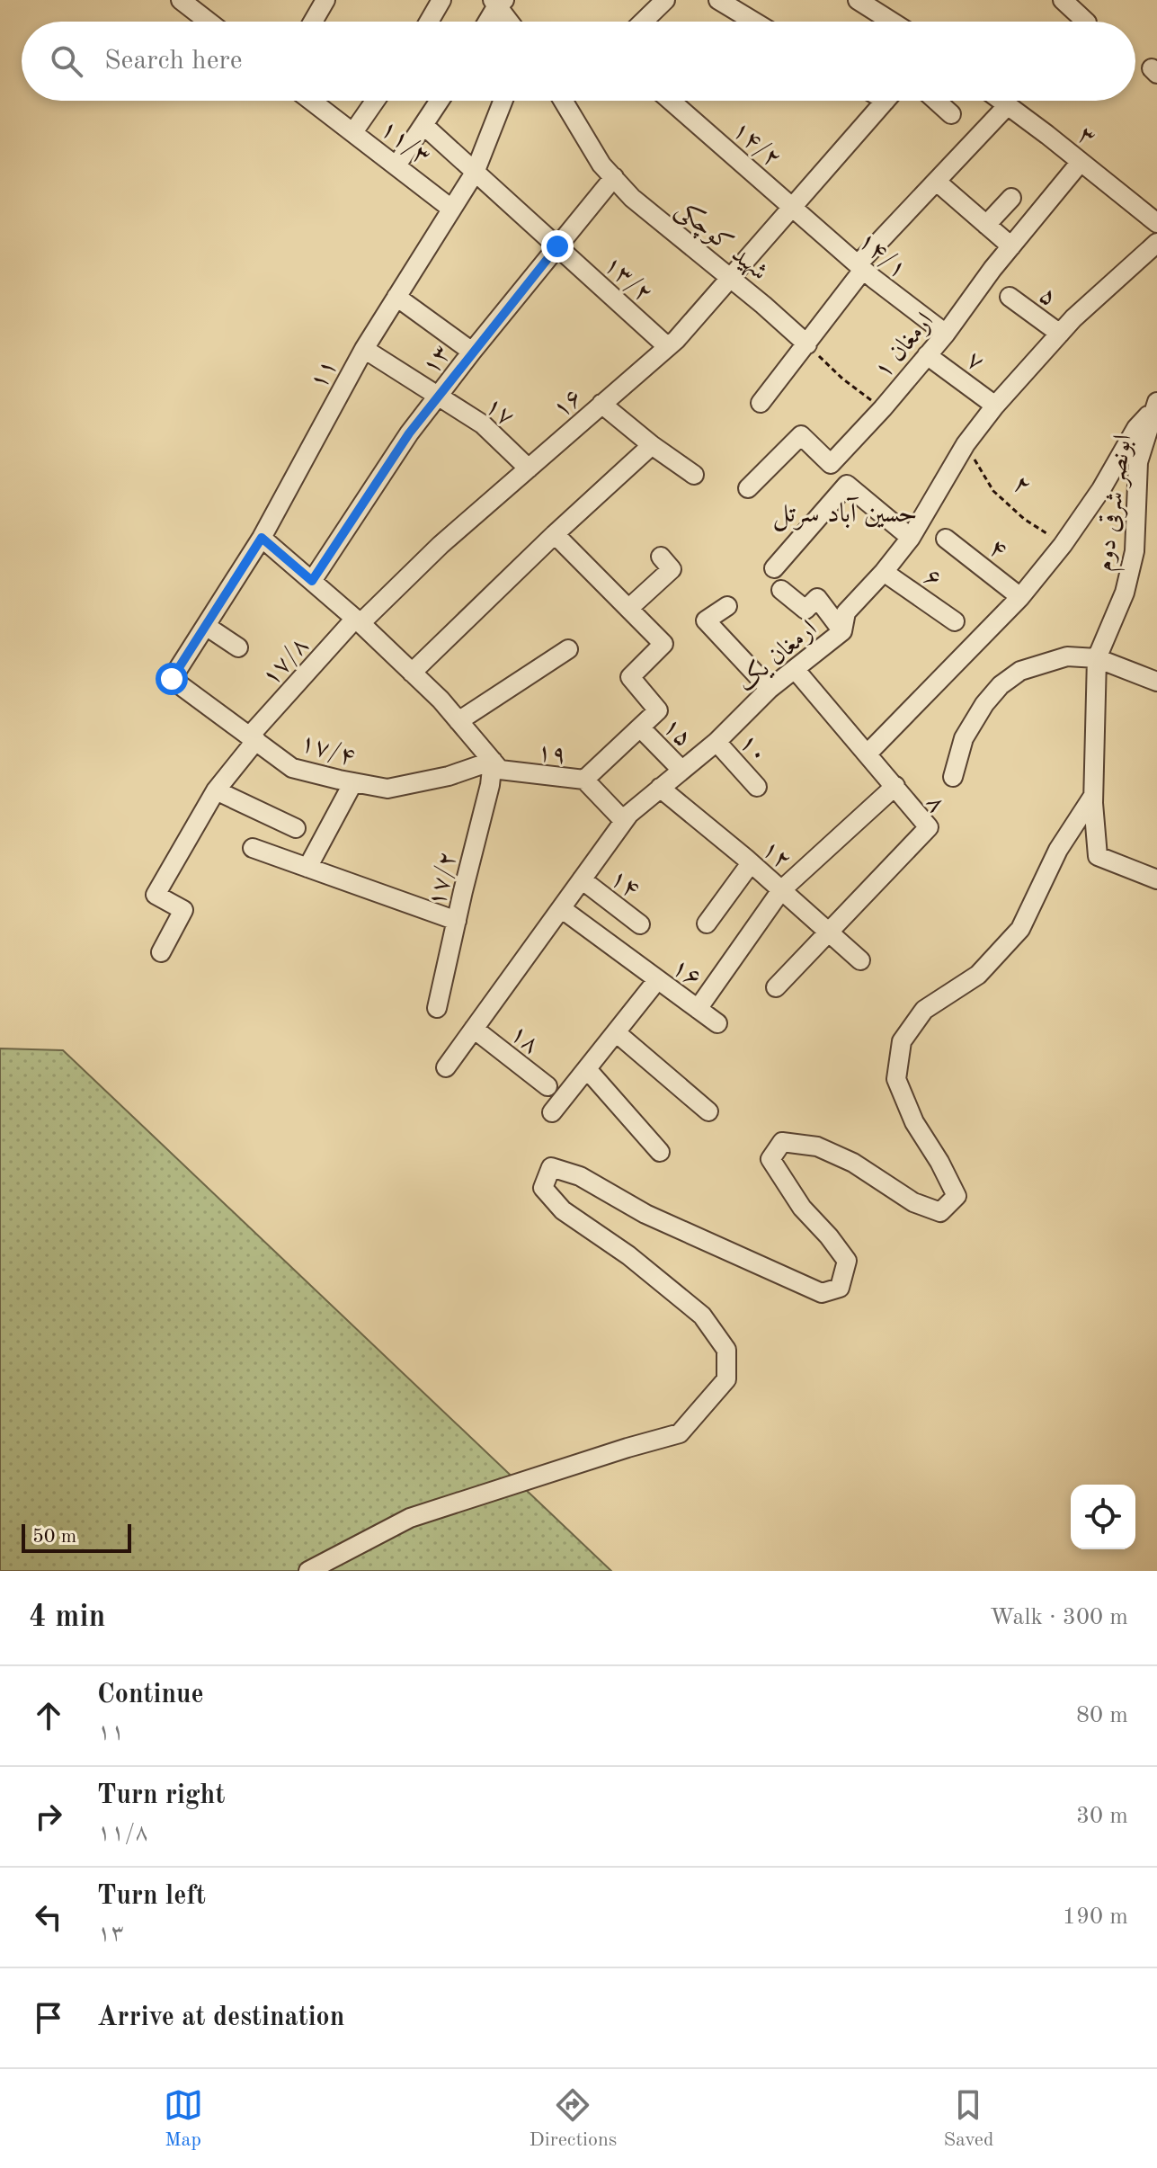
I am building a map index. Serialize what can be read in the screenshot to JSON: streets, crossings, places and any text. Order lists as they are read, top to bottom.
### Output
{
  "streets": {
    "street": [
      "۳",
      "۱۱/۳",
      "۱۴/۲",
      "شهید کوچکی",
      "۱۴/۱",
      "۱۳/۲",
      "۵",
      "ارمغان ۱",
      "۱۳",
      "۷",
      "۱۱",
      "۱۶",
      "۱۷",
      "ابونصر شرقی دوم",
      "۴",
      "۶",
      "ارمغان یک",
      "۱۷/۸",
      "۱۵",
      "۱۰",
      "۱۷/۴",
      "۱۹",
      "۸",
      "۱۲",
      "۱۷/۲",
      "۱۴",
      "۱۸"
    ],
    "path": ["۲"]
  },
  "crossings": [
    ["۳", "ارمغان ۱"],
    ["۱۱/۳", "۱۱"],
    ["۱۴/۲", "۱۴/۱"],
    ["۱۴/۲", "۱۶"],
    ["شهید کوچکی", "۱۳"],
    ["شهید کوچکی", "۱۶"],
    ["۱۴/۱", "ارمغان ۱"],
    ["۱۴/۱", "۱۶"],
    ["۱۳/۲", "۱۳"],
    ["۱۳/۲", "۱۱"],
    ["۱۳/۲", "۱۶"],
    ["۵", "ارمغان یک"],
    ["ارمغان ۱", "۷"],
    ["۱۳", "۱۷"],
    ["۷", "ارمغان یک"],
    ["۱۱", "۱۷"],
    ["۱۱", "۱۷/۴"],
    ["۱۶", "۱۷"],
    ["۱۶", "ارمغان یک"],
    ["۱۶", "۱۷/۸"],
    ["۲", "ارمغان یک"],
    ["۶", "ارمغان یک"],
    ["ارمغان یک", "۱۵"],
    ["ارمغان یک", "۱۰"],
    ["ارمغان یک", "۱۹"],
    ["ارمغان یک", "۸"],
    ["ارمغان یک", "۱۲"],
    ["ارمغان یک", "۱۴"],
    ["ارمغان یک", "۱۸"],
    ["۱۷/۸", "۱۷/۴"],
    ["۱۷/۴", "۱۹"],
    ["۱۷/۴", "۱۷/۲"],
    ["۱۹", "۱۷/۲"],
    ["۸", "۱۲"]
  ],
  "districts": ["حسین آباد سرتل"],
  "scale_bar": "50 m",
  "page": {
    "search": "Search here",
    "scale": "50 m",
    "heading": ["4 min", "Walk · 300 m"],
    "list": [
      ["Continue", "۱۱", "80 m"],
      ["Turn right", "۱۱/۸", "30 m"],
      ["Turn left", "۱۳", "190 m"],
      "Arrive at destination"
    ],
    "nav": ["Map", "Directions", "Saved"]
  }
}
